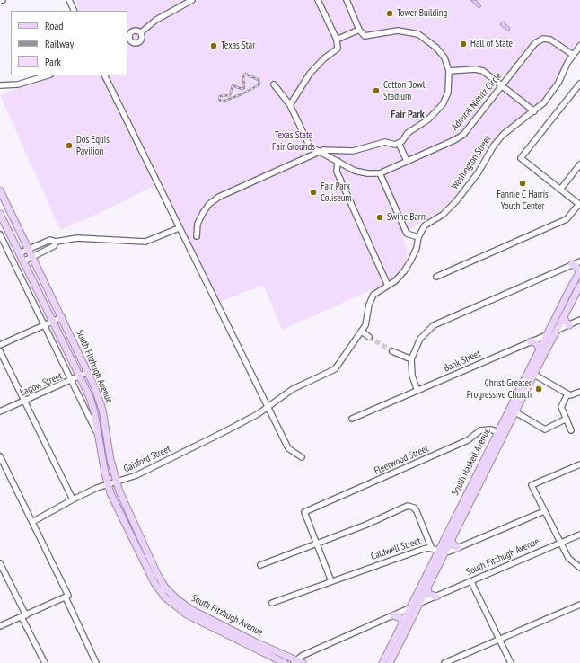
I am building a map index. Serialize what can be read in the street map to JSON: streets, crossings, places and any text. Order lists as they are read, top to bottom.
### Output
{
  "streets": {
    "main road": ["South Fitzhugh Avenue", "South Haskell Avenue"],
    "street": [
      "Admiral Nimitz Circle",
      "Washington Street",
      "Bank Street",
      "Lagow Street",
      "Gaisford Street",
      "Fleetwood Street",
      "Caldwell Street"
    ]
  },
  "crossings": [
    ["Admiral Nimitz Circle", "Washington Street"],
    ["Washington Street", "Gaisford Street"],
    ["Bank Street", "South Haskell Avenue"],
    ["South Fitzhugh Avenue", "Lagow Street"],
    ["South Fitzhugh Avenue", "Gaisford Street"],
    ["South Fitzhugh Avenue", "South Haskell Avenue"],
    ["Fleetwood Street", "South Haskell Avenue"],
    ["South Haskell Avenue", "Caldwell Street"]
  ],
  "districts": ["Fair Park"],
  "parks": ["Texas State Fair Grounds"],
  "places": [
    "Tower Building",
    "Hall of State",
    "Texas Star",
    "Cotton Bowl Stadium",
    "Dos Equis Pavilion",
    "Fannie C Harris Youth Center",
    "Fair Park Coliseum",
    "Swine Barn",
    "Christ Greater Progressive Church"
  ],
  "legend": ["Road", "Railway", "Park"]
}
